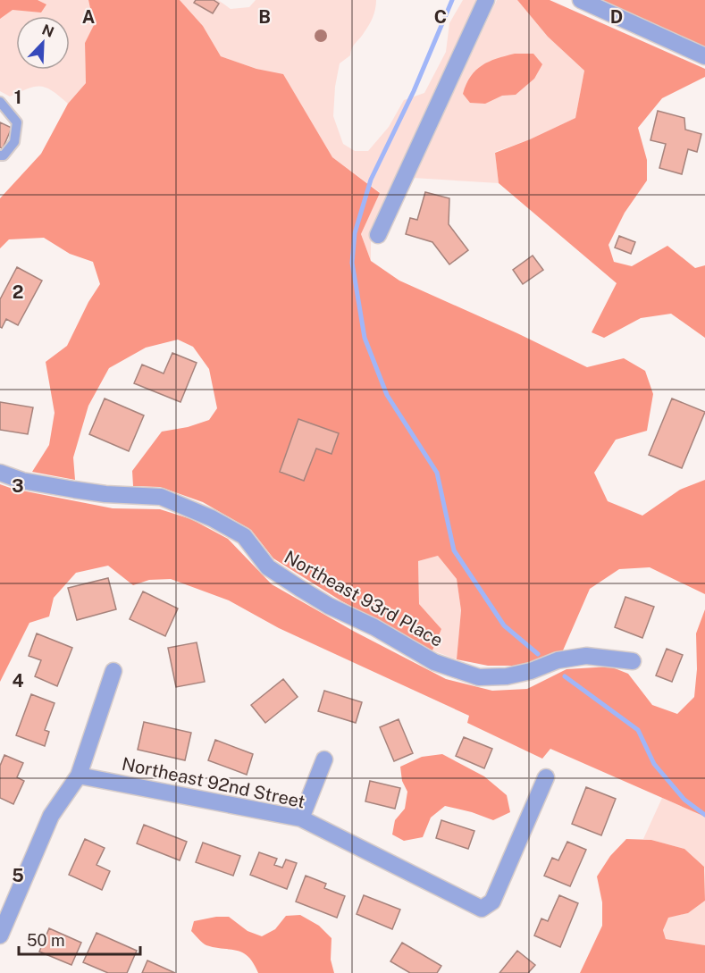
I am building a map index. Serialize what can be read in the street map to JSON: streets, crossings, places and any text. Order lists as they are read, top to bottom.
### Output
{
  "streets": {
    "street": ["Northeast 93rd Place", "Northeast 92nd Street"]
  },
  "scale_bar": "50 m",
  "north": "top right",
  "grid": {
    "columns": [
      "A",
      "B",
      "C",
      "D"
    ],
    "rows": [
      "1",
      "2",
      "3",
      "4",
      "5"
    ]
  }
}
